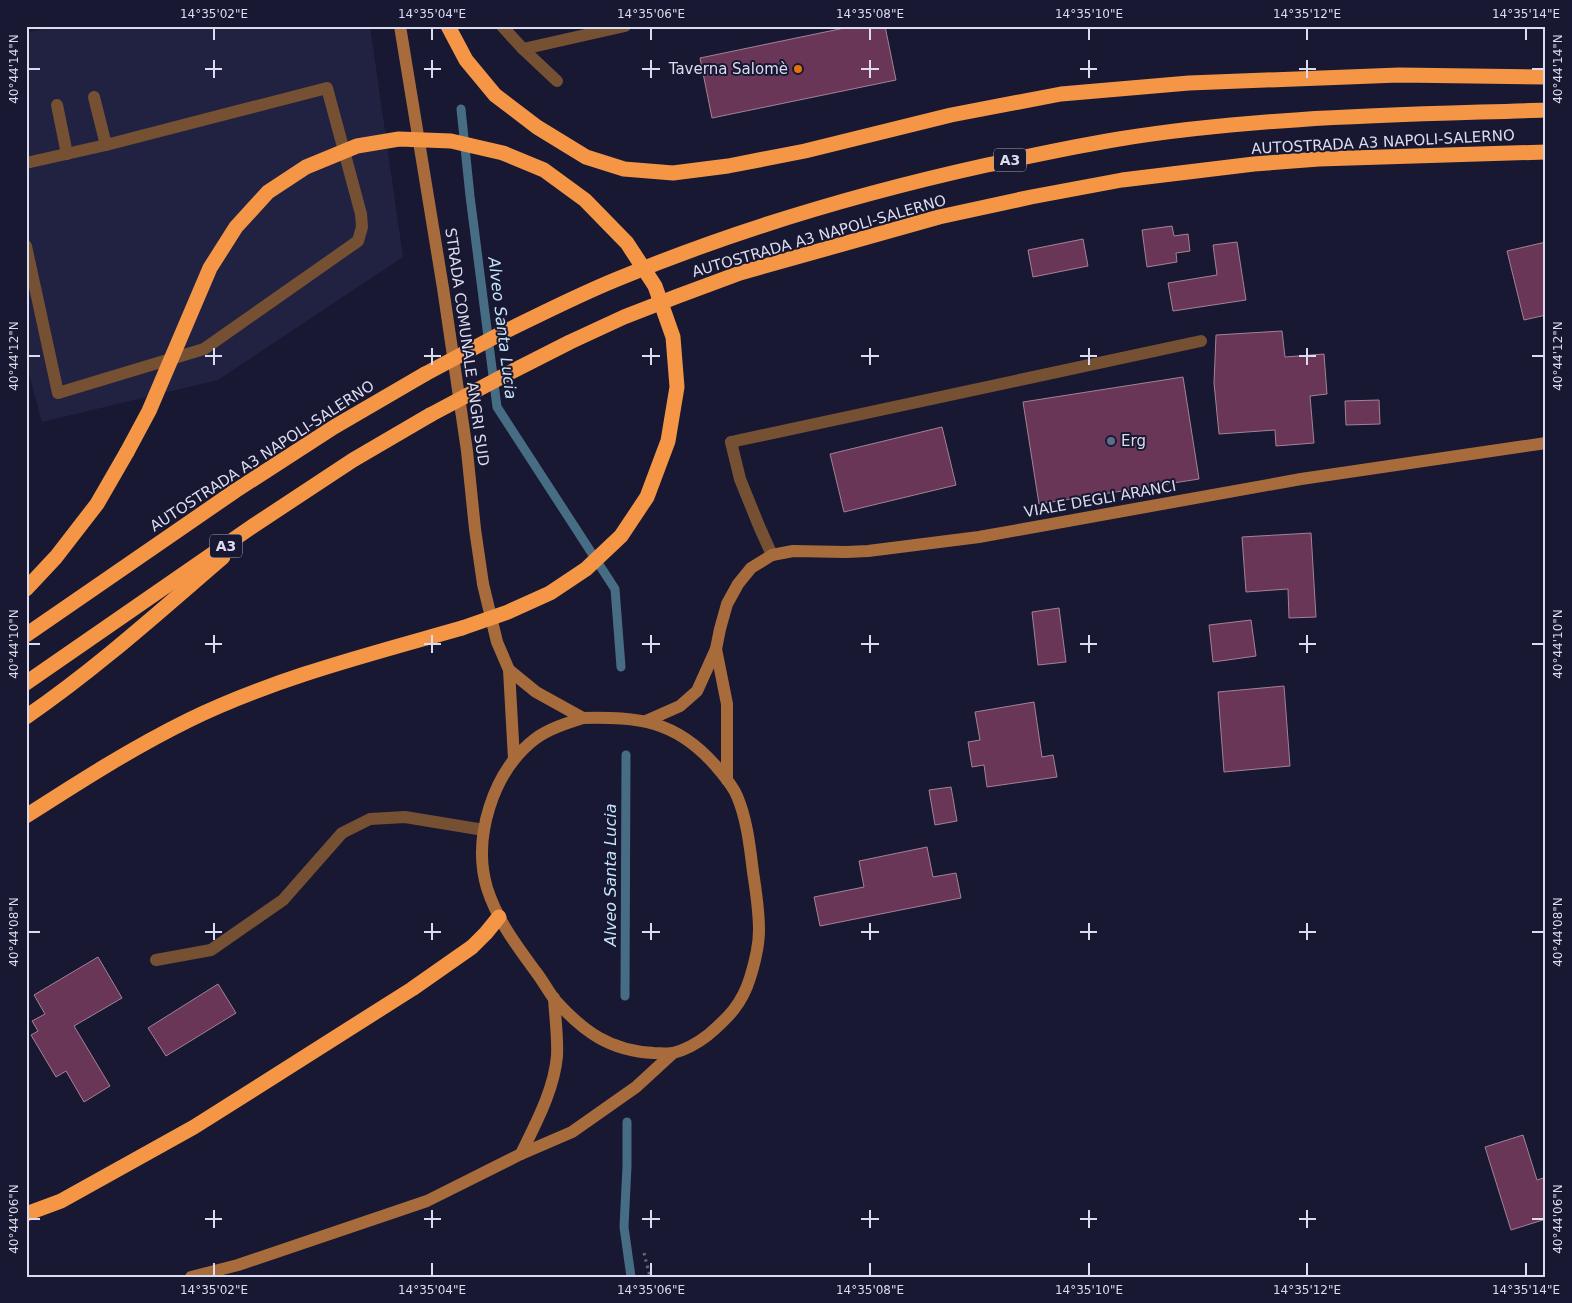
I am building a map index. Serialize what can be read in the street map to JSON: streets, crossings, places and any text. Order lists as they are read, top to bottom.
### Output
{
  "streets": {
    "highway": ["AUTOSTRADA A3 NAPOLI-SALERNO", "A3"],
    "main road": ["STRADA COMUNALE ANGRI SUD", "VIALE DEGLI ARANCI"]
  },
  "water": ["Alveo Santa Lucia"],
  "places": ["Taverna Salomè", "Erg"],
  "coordinates": [
    "14°35'02\"E",
    "14°35'04\"E",
    "14°35'06\"E",
    "14°35'08\"E",
    "14°35'10\"E",
    "14°35'12\"E",
    "14°35'14\"E",
    "40°44'14\"N",
    "40°44'12\"N",
    "40°44'10\"N",
    "40°44'08\"N",
    "40°44'06\"N"
  ]
}
